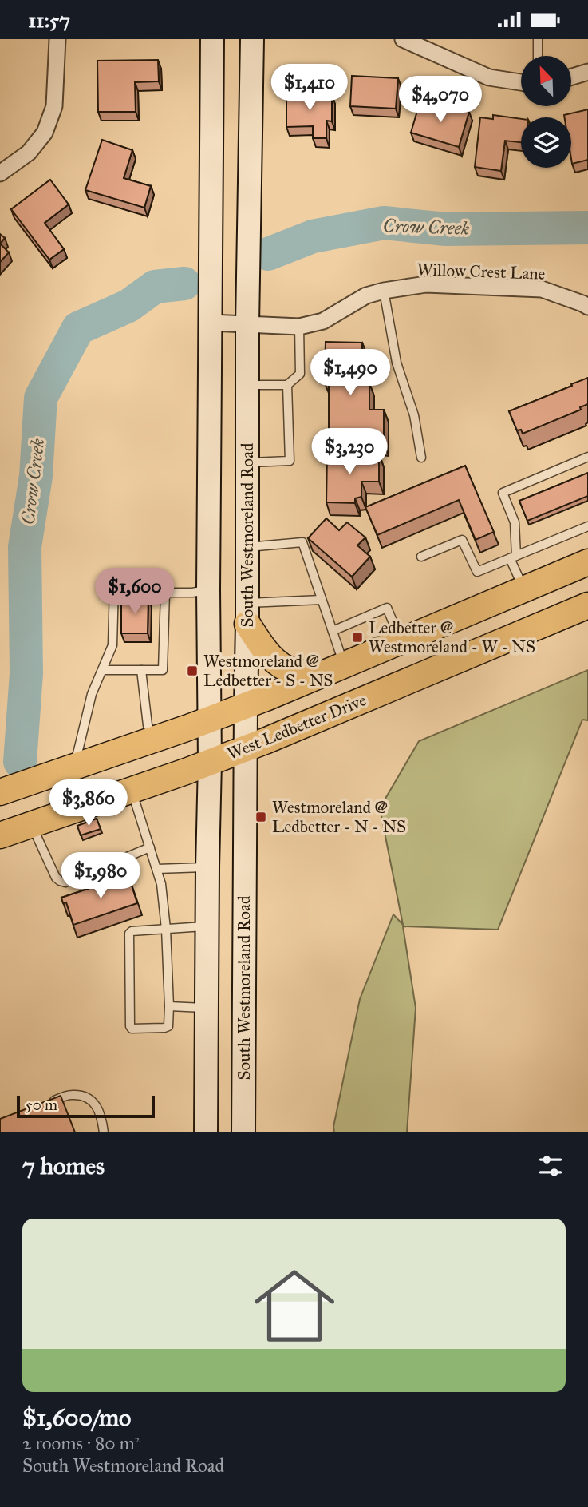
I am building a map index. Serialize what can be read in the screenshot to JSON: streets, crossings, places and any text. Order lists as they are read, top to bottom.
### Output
{
  "streets": {
    "main road": ["South Westmoreland Road", "West Ledbetter Drive"],
    "street": ["Willow Crest Lane"]
  },
  "crossings": [
    ["Willow Crest Lane", "South Westmoreland Road"],
    ["South Westmoreland Road", "West Ledbetter Drive"]
  ],
  "water": ["Crow Creek"],
  "places": {
    "transit": ["Ledbetter @ Westmoreland - W - NS", "Westmoreland @ Ledbetter - S - NS", "Westmoreland @ Ledbetter - N - NS"]
  },
  "scale_bar": "50 m",
  "north": "top left",
  "page": {
    "status": "11:57",
    "price": [
      "$1,410",
      "$4,070",
      "$1,490",
      "$3,230",
      "$1,600",
      "$3,860",
      "$1,980"
    ],
    "scale": "50 m",
    "heading": "7 homes",
    "list": [
      {
        "name": "$1,600/mo",
        "note": "2 rooms · 80 m² · South Westmoreland Road"
      }
    ]
  }
}
